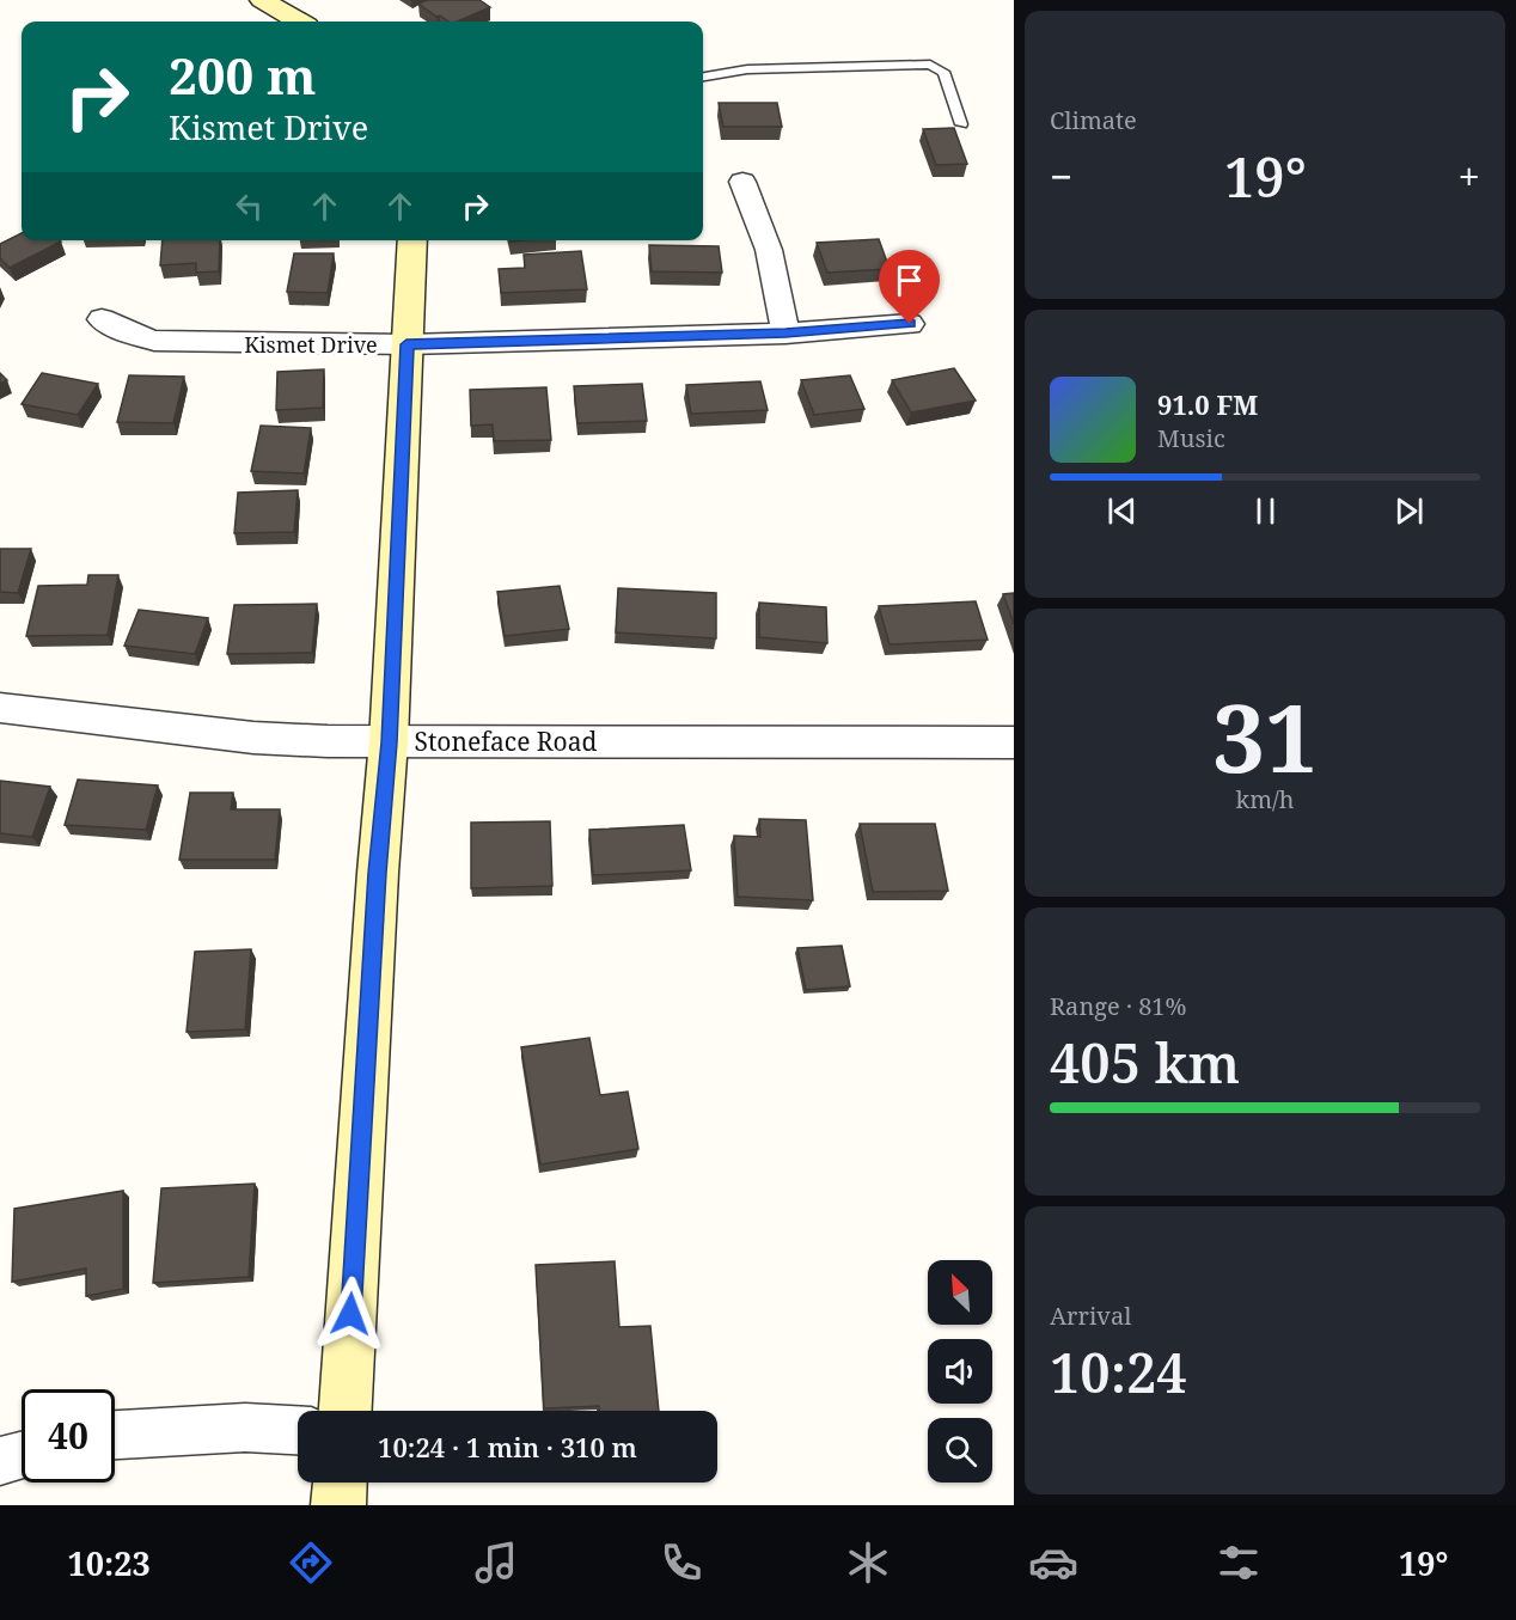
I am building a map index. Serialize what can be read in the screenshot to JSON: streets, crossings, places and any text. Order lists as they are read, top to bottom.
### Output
{
  "streets": {
    "street": ["Kismet Drive", "Stoneface Road"]
  },
  "north": "top left",
  "page": {
    "tile": [
      "Climate",
      ["31", "km/h"],
      ["Range · 81%", "405 km"],
      ["Arrival", "10:24"]
    ],
    "turn": ["200 m", "Kismet Drive"],
    "heat": ["−", "19°", "+"],
    "song": ["91.0 FM", "Music"],
    "limit": "40",
    "trip": "10:24 · 1 min · 310 m",
    "tabs": ["10:23", "19°"]
  }
}
